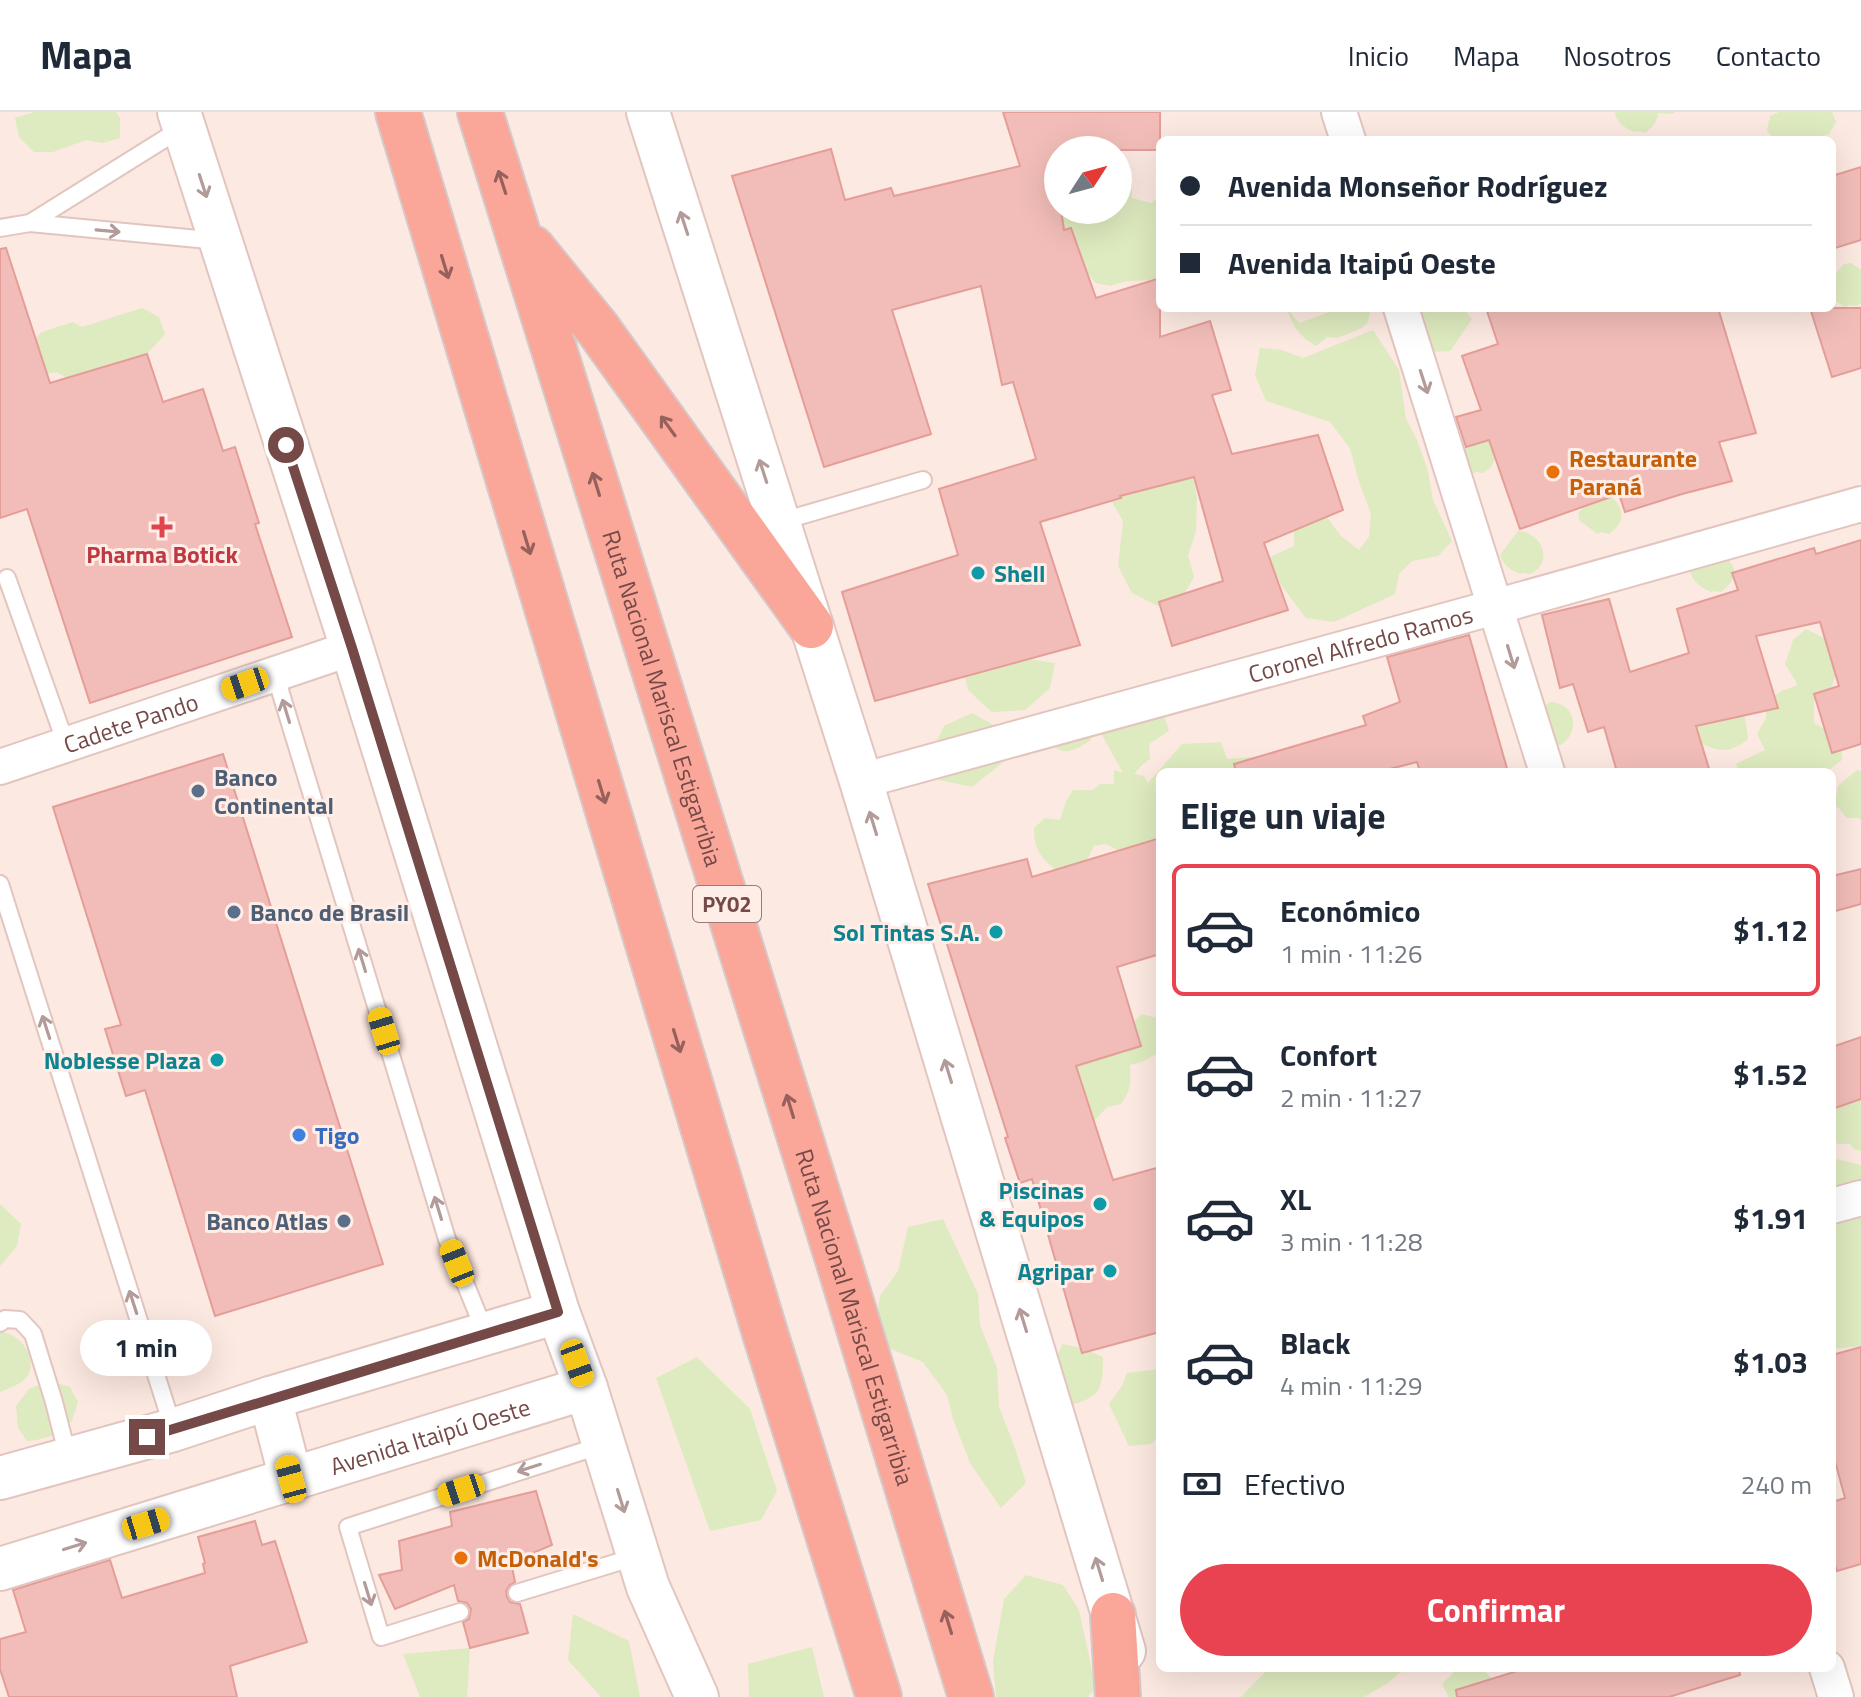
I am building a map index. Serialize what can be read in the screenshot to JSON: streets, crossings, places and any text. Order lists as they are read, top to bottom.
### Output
{
  "streets": {
    "highway": ["Ruta Nacional Mariscal Estigarribia", "PY02"],
    "street": ["Coronel Alfredo Ramos", "Cadete Pando", "Avenida Itaipú Oeste"]
  },
  "places": {
    "other": [
      "Restaurante Paraná",
      "Shell",
      "Banco Continental",
      "Banco de Brasil",
      "Sol Tintas S.A.",
      "Noblesse Plaza",
      "Tigo",
      "Piscinas & Equipos",
      "Banco Atlas",
      "Agripar",
      "McDonald's"
    ],
    "health": ["Pharma Botick"]
  },
  "north": "top right",
  "page": {
    "header": "Mapa",
    "nav": [
      "Inicio",
      "Mapa",
      "Nosotros",
      "Contacto"
    ],
    "banner": ["Avenida Monseñor Rodríguez", "Avenida Itaipú Oeste"],
    "heading": "Elige un viaje",
    "list": [
      {
        "name": "Económico",
        "note": "1 min · 11:26",
        "value": "$1.12"
      },
      {
        "name": "Confort",
        "note": "2 min · 11:27",
        "value": "$1.52"
      },
      {
        "name": "XL",
        "note": "3 min · 11:28",
        "value": "$1.91"
      },
      {
        "name": "Black",
        "note": "4 min · 11:29",
        "value": "$1.03"
      }
    ],
    "bubble": "1 min",
    "pay": ["Efectivo", "240 m"],
    "buttons": "Confirmar"
  }
}
